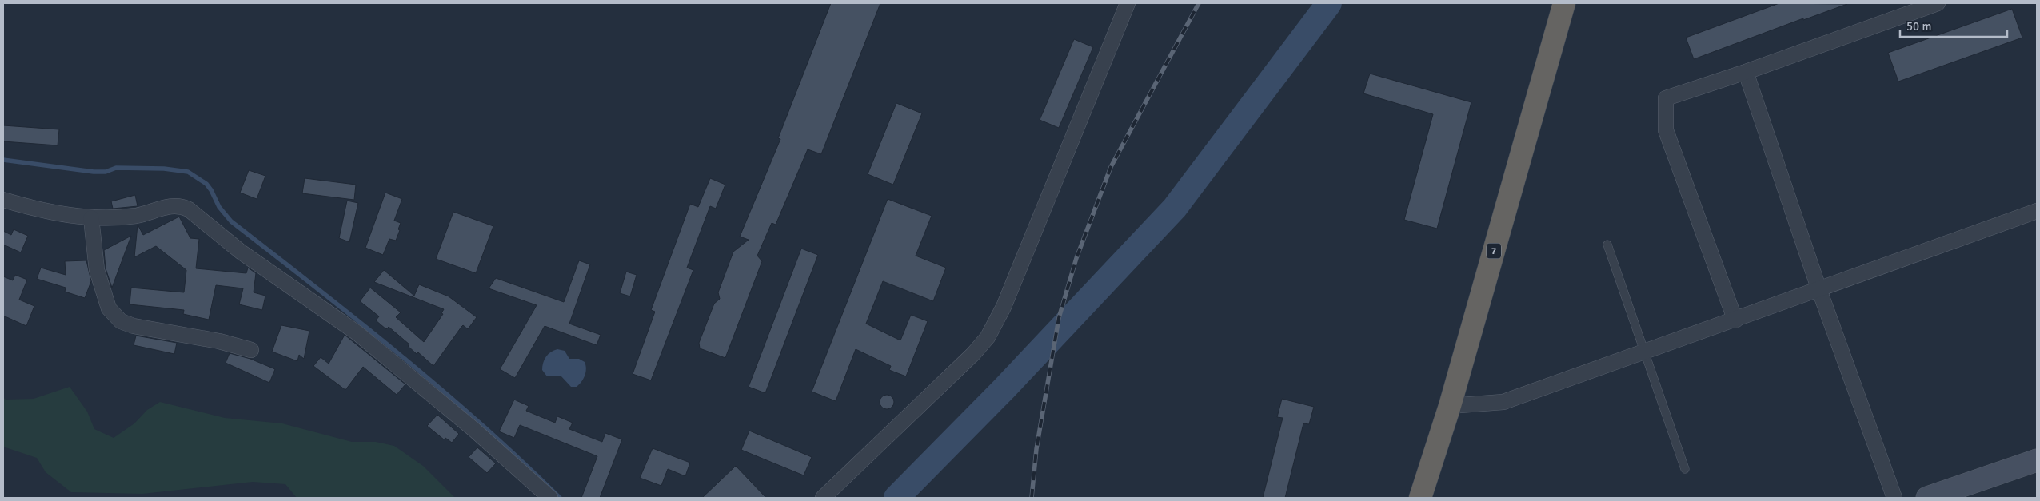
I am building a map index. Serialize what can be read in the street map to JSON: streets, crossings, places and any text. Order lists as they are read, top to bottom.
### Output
{
  "streets": {
    "highway": ["7"]
  },
  "scale_bar": "50 m"
}
